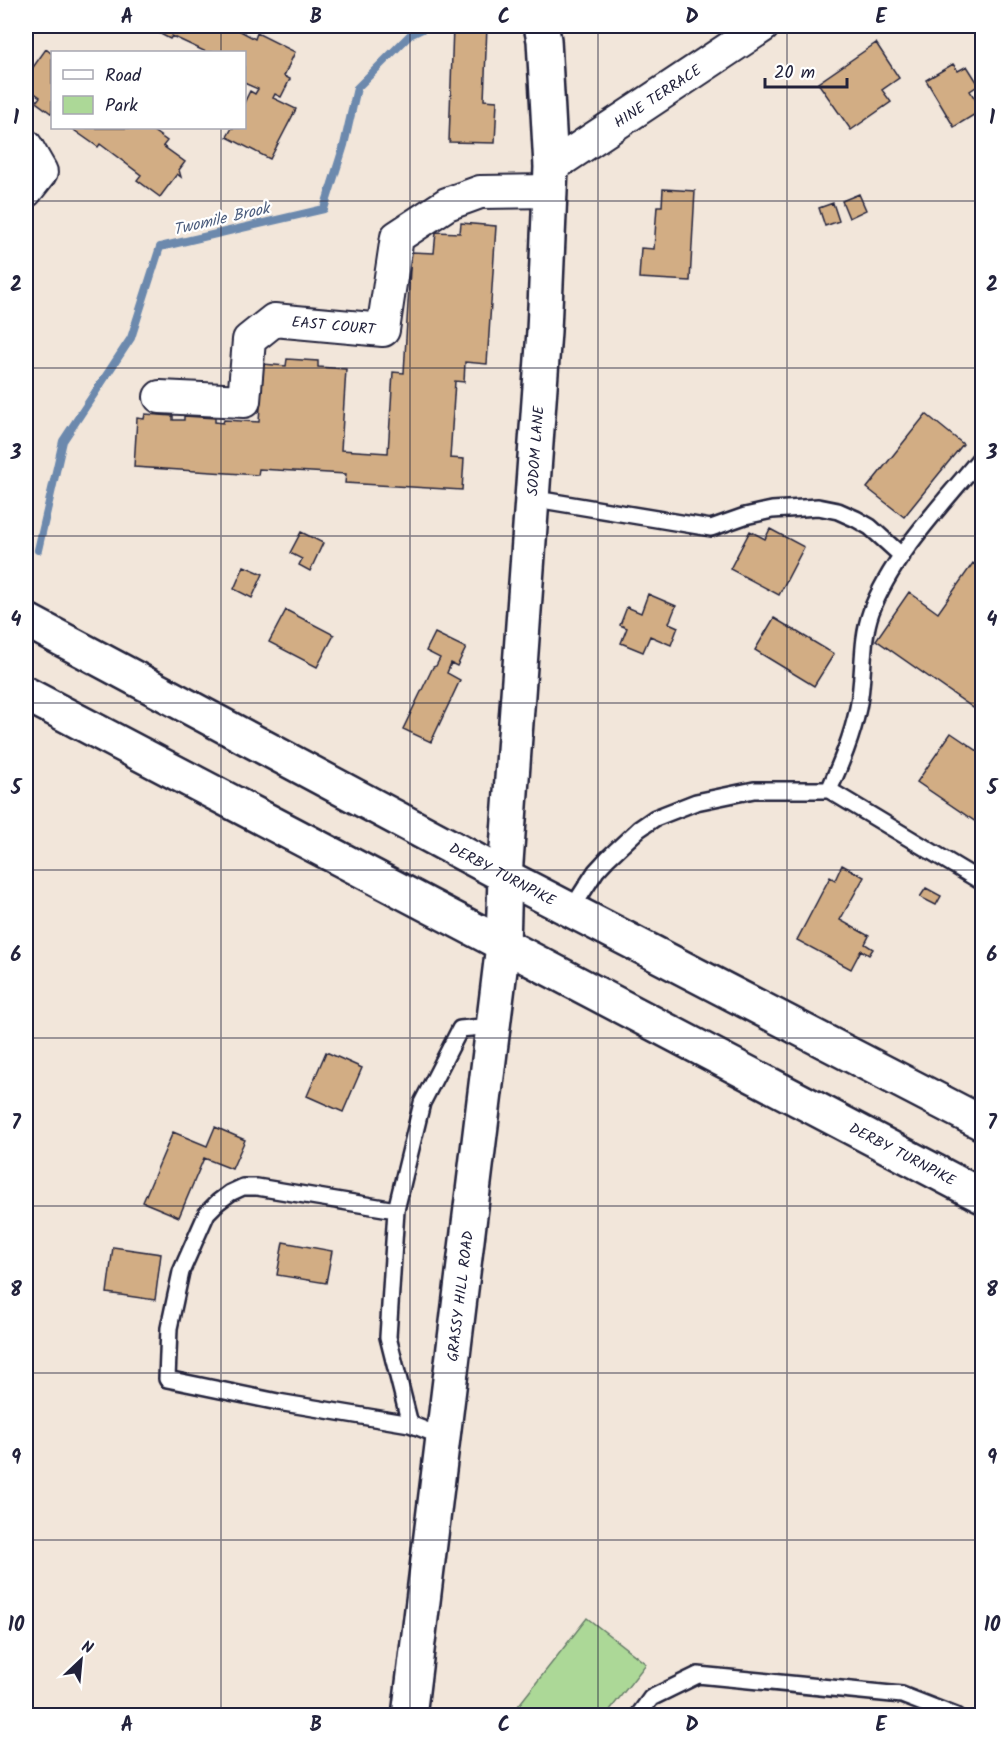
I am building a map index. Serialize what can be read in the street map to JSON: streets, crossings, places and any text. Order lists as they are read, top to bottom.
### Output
{
  "streets": {
    "main road": ["SODOM LANE", "DERBY TURNPIKE", "GRASSY HILL ROAD"],
    "street": ["HINE TERRACE", "EAST COURT"]
  },
  "crossings": [
    ["HINE TERRACE", "EAST COURT"],
    ["HINE TERRACE", "SODOM LANE"],
    ["EAST COURT", "SODOM LANE"],
    ["SODOM LANE", "DERBY TURNPIKE"],
    ["SODOM LANE", "GRASSY HILL ROAD"],
    ["DERBY TURNPIKE", "GRASSY HILL ROAD"]
  ],
  "water": ["Twomile Brook"],
  "legend": ["Road", "Park"],
  "scale_bar": "20 m",
  "north": "top right",
  "grid": {
    "columns": [
      "A",
      "B",
      "C",
      "D",
      "E"
    ],
    "rows": [
      "1",
      "2",
      "3",
      "4",
      "5",
      "6",
      "7",
      "8",
      "9",
      "10"
    ]
  }
}
